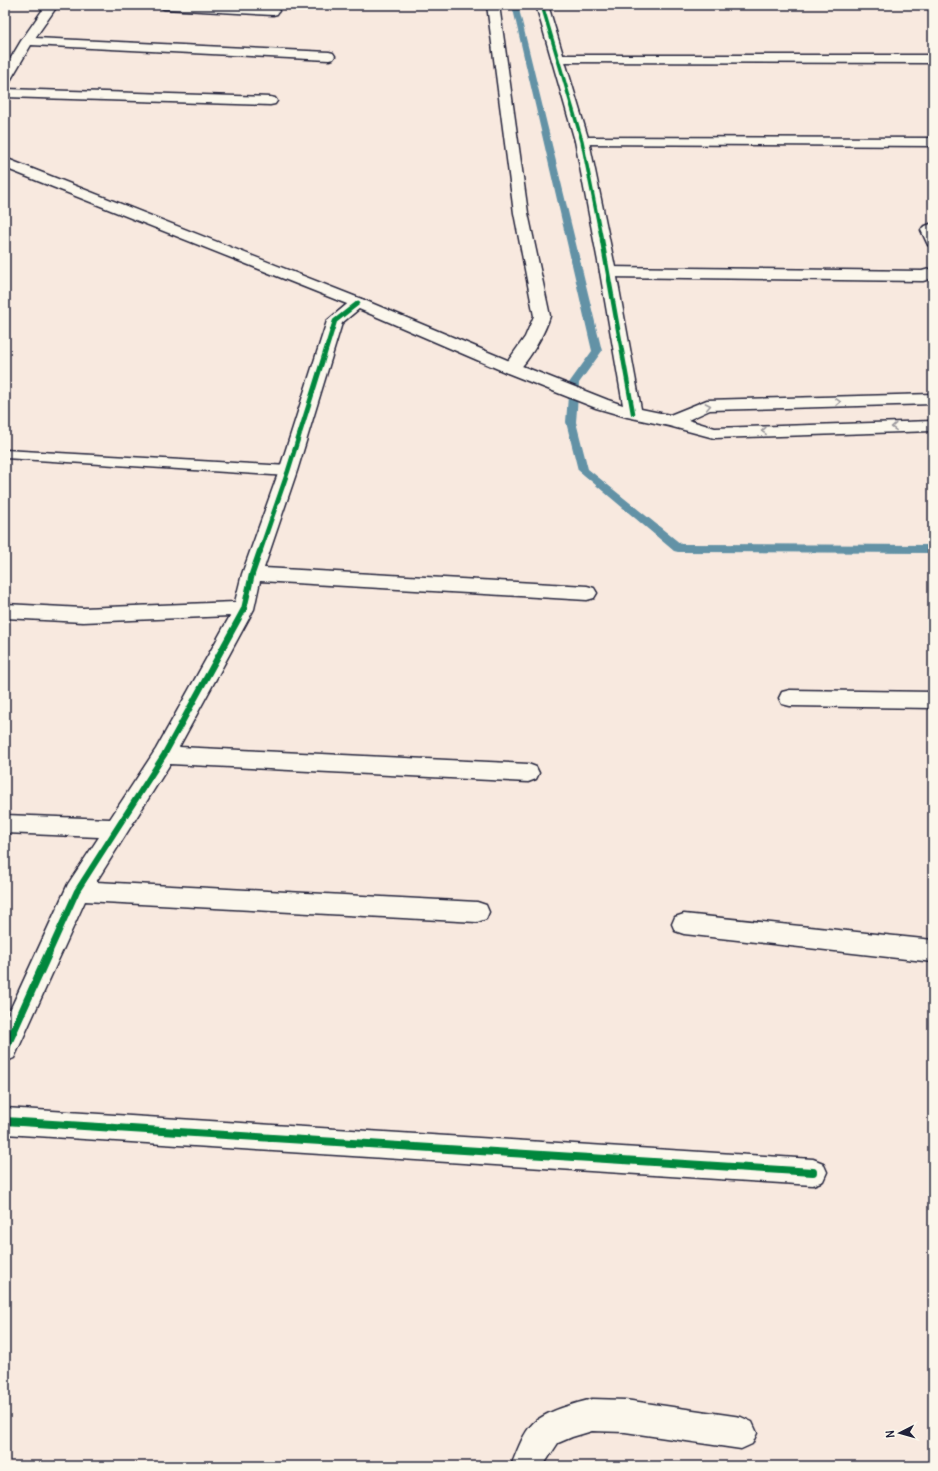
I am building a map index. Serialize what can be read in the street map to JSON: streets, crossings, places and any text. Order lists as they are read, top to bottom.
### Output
{
  "north": "left"
}
